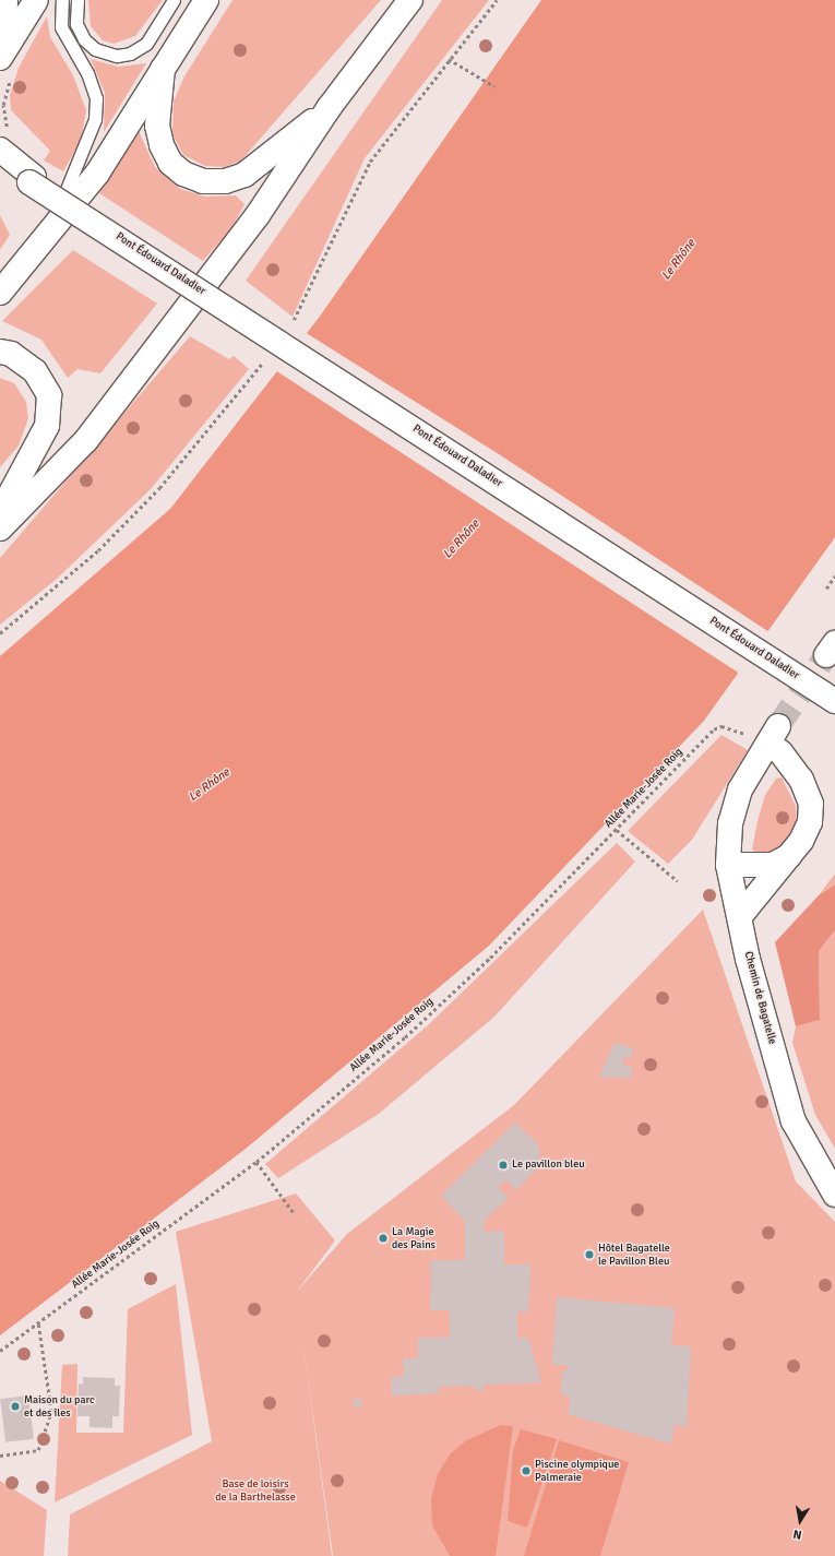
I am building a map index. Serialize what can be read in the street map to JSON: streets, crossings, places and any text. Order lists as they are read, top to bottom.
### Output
{
  "streets": {
    "main road": ["Pont Édouard Daladier", "Chemin de Bagatelle"],
    "path": ["Allée Marie-Josée Roig"]
  },
  "crossings": [
    ["Allée Marie-Josée Roig", "Chemin de Bagatelle"]
  ],
  "water": ["Le Rhône"],
  "parks": ["Base de loisirs de la Barthelasse"],
  "places": [
    "Le pavillon bleu",
    "La Magie des Pains",
    "Hôtel Bagatelle le Pavillon Bleu",
    "Maison du parc et des îles",
    "Piscine olympique Palmeraie"
  ],
  "north": "bottom"
}
